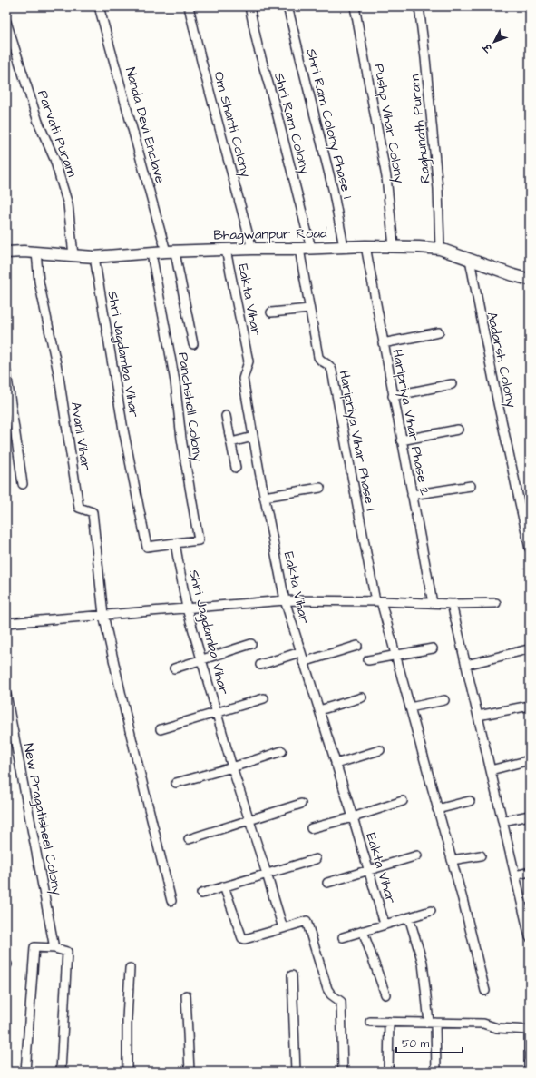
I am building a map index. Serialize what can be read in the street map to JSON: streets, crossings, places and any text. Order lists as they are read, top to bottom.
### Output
{
  "streets": {
    "street": [
      "Shri Ram Colony",
      "Shri Ram Colony Phase 1",
      "Pushp Vihar Colony",
      "Om Shanti Colony",
      "Nanda Devi Enclave",
      "Raghunath Puram",
      "Parvati Puram",
      "Bhagwanpur Road",
      "Eakta Vihar",
      "Shri Jagdamba Vihar",
      "Aadarsh Colony",
      "Panchshell Colony",
      "Haripriya Vihar Phase 2",
      "Avani Vihar",
      "Haripriya Vihar Phase 1",
      "New Pragatisheel Colony"
    ]
  },
  "crossings": [
    ["Shri Ram Colony", "Bhagwanpur Road"],
    ["Shri Ram Colony Phase 1", "Bhagwanpur Road"],
    ["Pushp Vihar Colony", "Bhagwanpur Road"],
    ["Om Shanti Colony", "Bhagwanpur Road"],
    ["Nanda Devi Enclave", "Bhagwanpur Road"],
    ["Raghunath Puram", "Bhagwanpur Road"],
    ["Parvati Puram", "Bhagwanpur Road"],
    ["Bhagwanpur Road", "Eakta Vihar"],
    ["Bhagwanpur Road", "Shri Jagdamba Vihar"],
    ["Bhagwanpur Road", "Aadarsh Colony"],
    ["Bhagwanpur Road", "Panchshell Colony"],
    ["Bhagwanpur Road", "Haripriya Vihar Phase 2"],
    ["Bhagwanpur Road", "Avani Vihar"],
    ["Bhagwanpur Road", "Haripriya Vihar Phase 1"],
    ["Shri Jagdamba Vihar", "Panchshell Colony"]
  ],
  "scale_bar": "50 m",
  "north": "bottom left"
}
